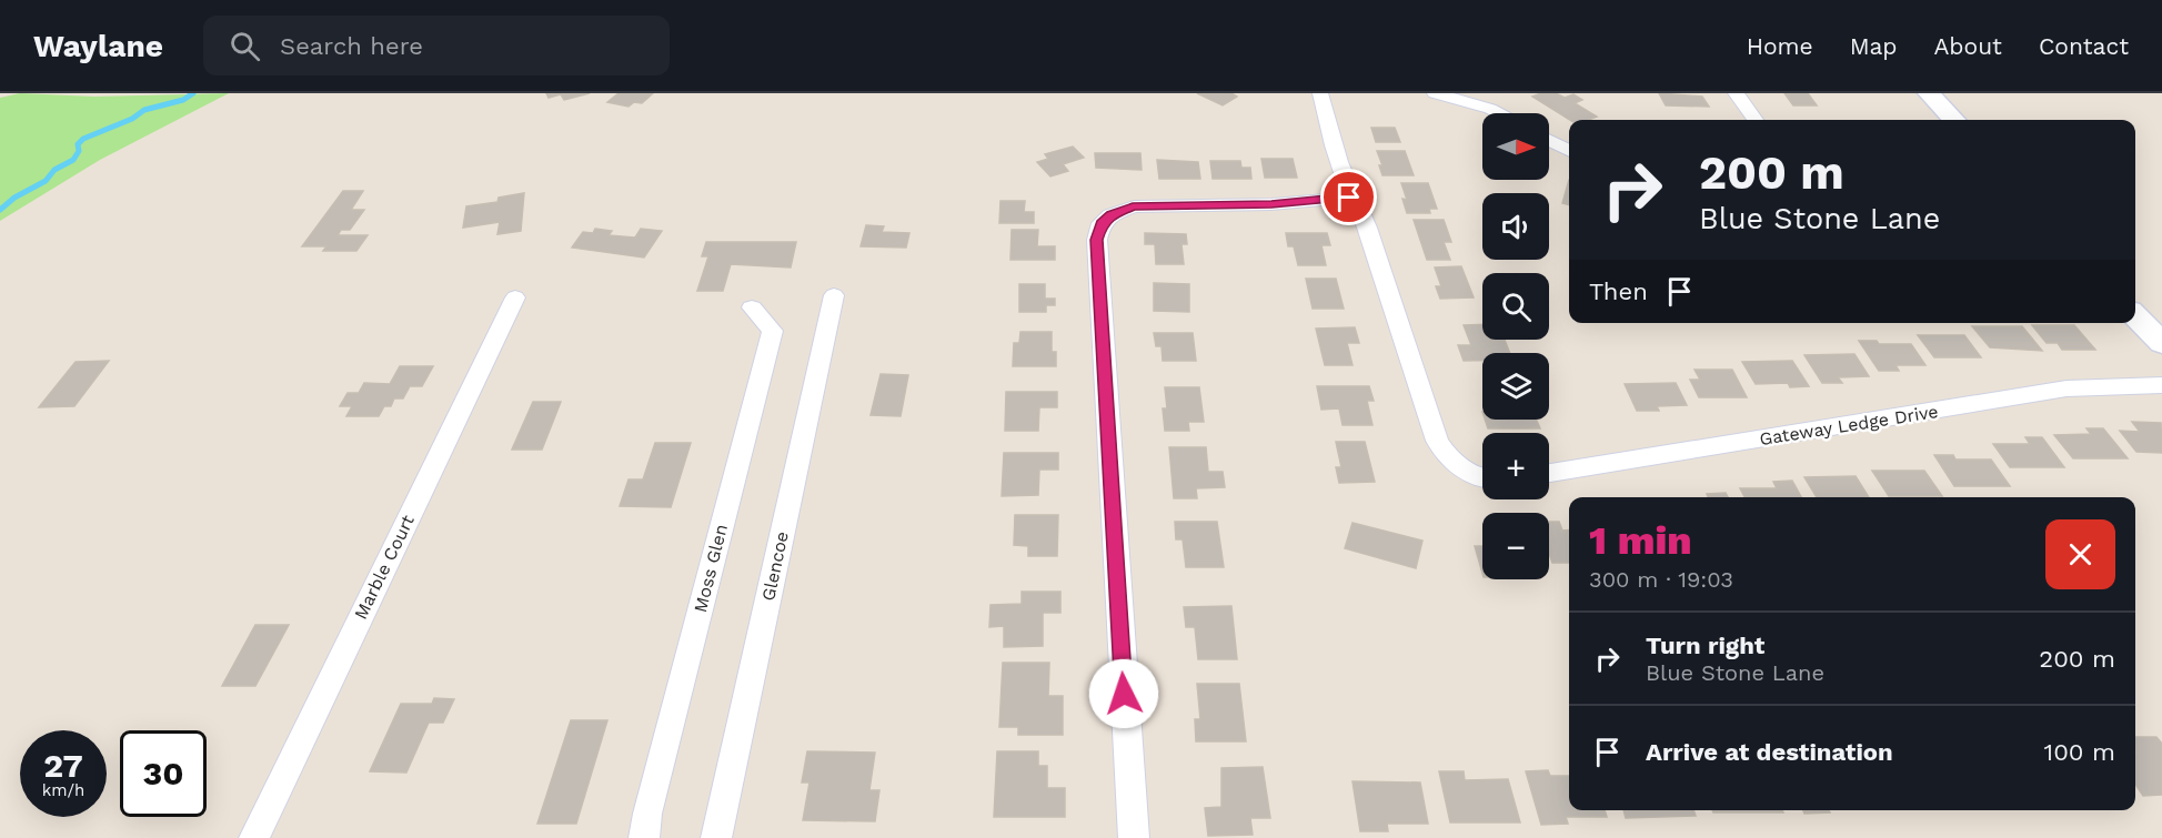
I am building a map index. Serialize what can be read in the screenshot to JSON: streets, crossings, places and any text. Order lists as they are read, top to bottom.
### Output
{
  "streets": {
    "street": [
      "Gateway Ledge Drive",
      "Glencoe",
      "Marble Court",
      "Moss Glen"
    ]
  },
  "north": "right",
  "page": {
    "header": "Waylane",
    "search": "Search here",
    "nav": [
      "Home",
      "Map",
      "About",
      "Contact"
    ],
    "map_buttons": ["+", "−"],
    "turn": ["200 m", "Blue Stone Lane"],
    "then": "Then",
    "heading": ["1 min", "300 m · 19:03"],
    "list": [
      {
        "name": "Turn right",
        "note": "Blue Stone Lane",
        "value": "200 m"
      },
      {
        "name": "Arrive at destination",
        "value": "100 m"
      }
    ],
    "speed": "27 km/h",
    "limit": "30"
  }
}
